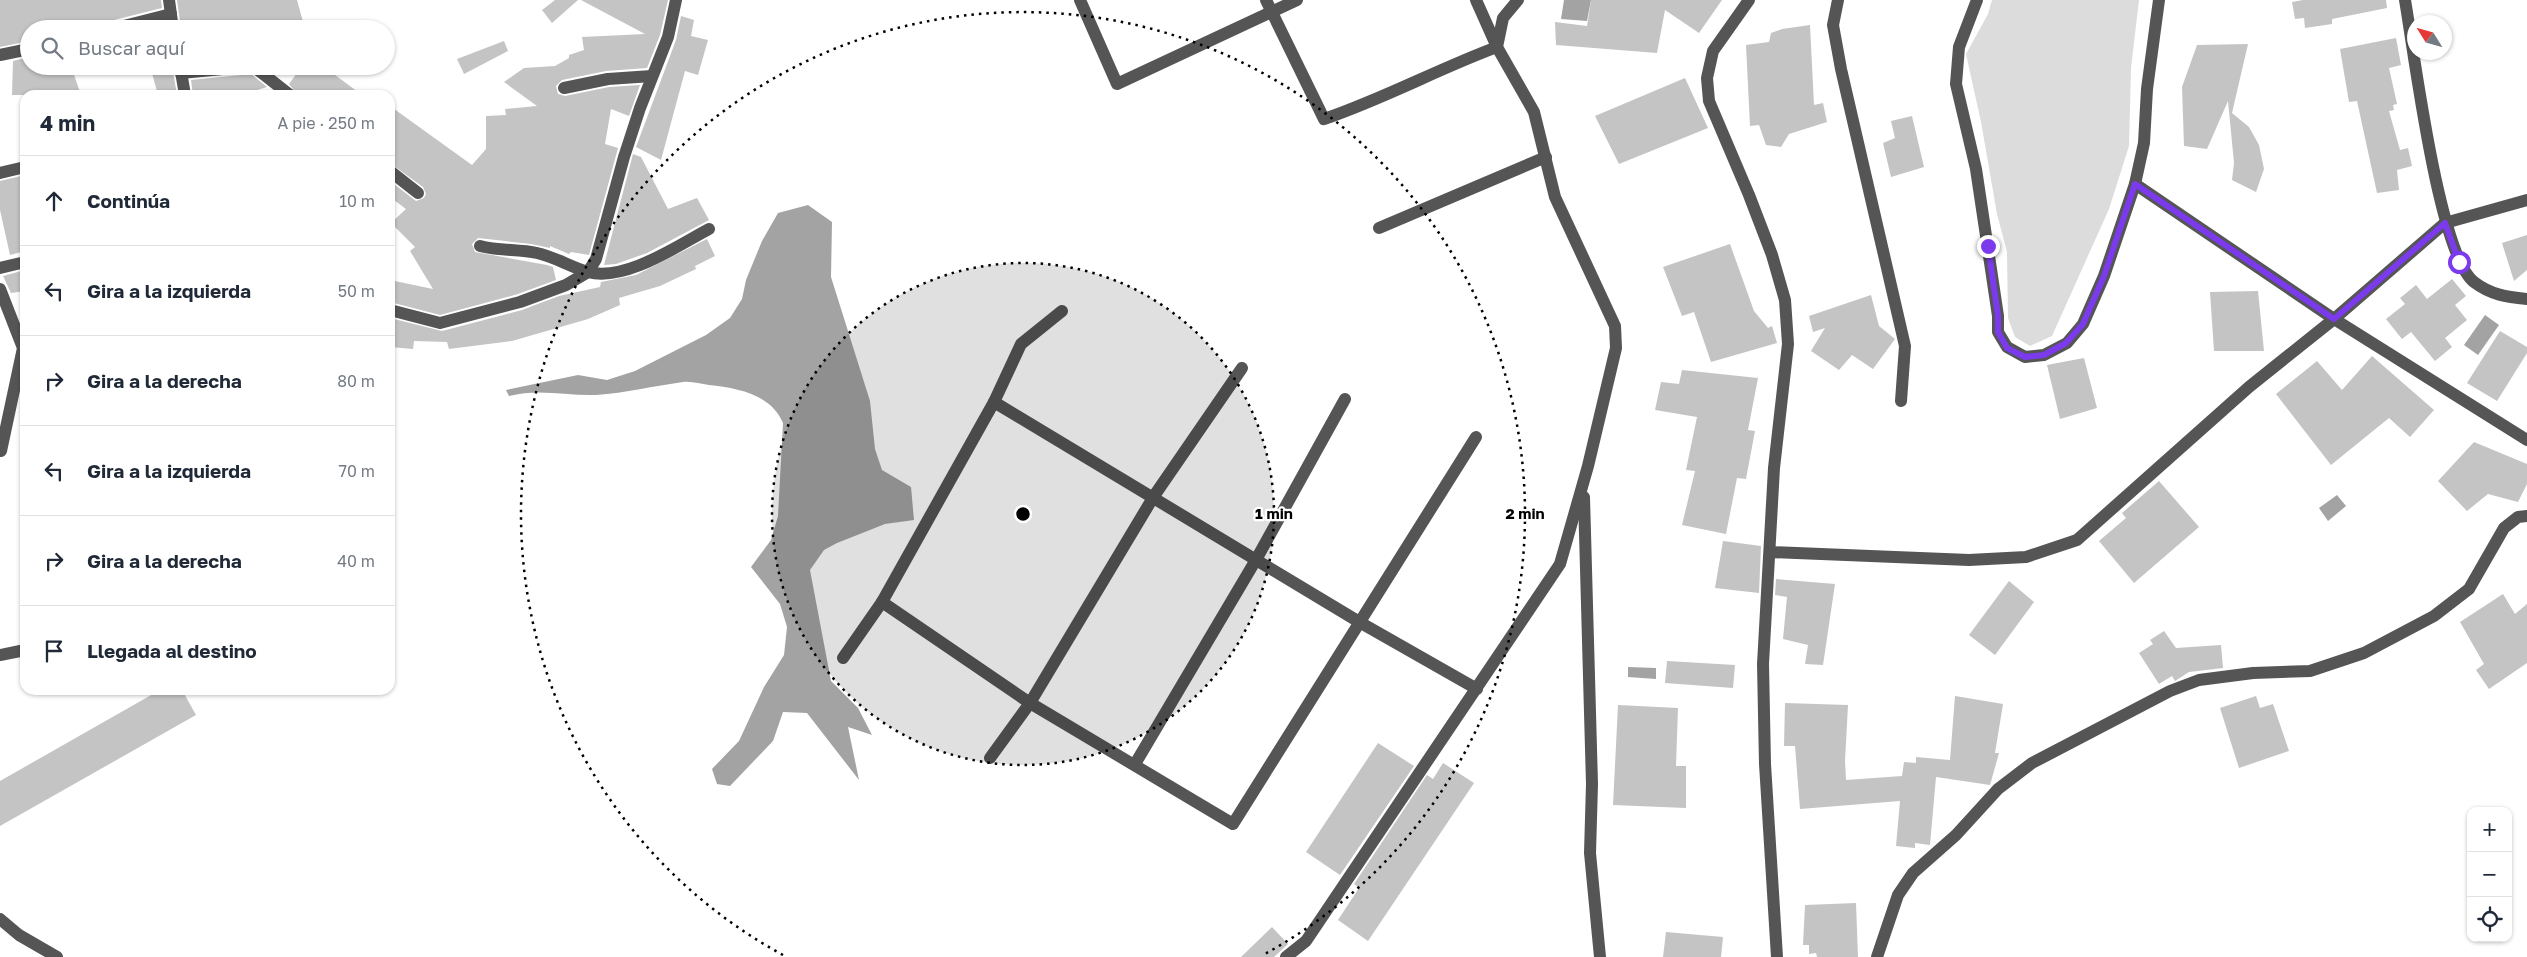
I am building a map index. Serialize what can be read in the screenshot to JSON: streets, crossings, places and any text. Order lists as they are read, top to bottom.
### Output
{
  "north": "top left",
  "page": {
    "search": "Buscar aquí",
    "heading": ["4 min", "A pie · 250 m"],
    "list": [
      ["Continúa", "10 m"],
      ["Gira a la izquierda", "50 m"],
      ["Gira a la derecha", "80 m"],
      ["Gira a la izquierda", "70 m"],
      ["Gira a la derecha", "40 m"],
      "Llegada al destino"
    ],
    "map_buttons": ["+", "−"]
  },
  "rings": ["1 min", "2 min"]
}
